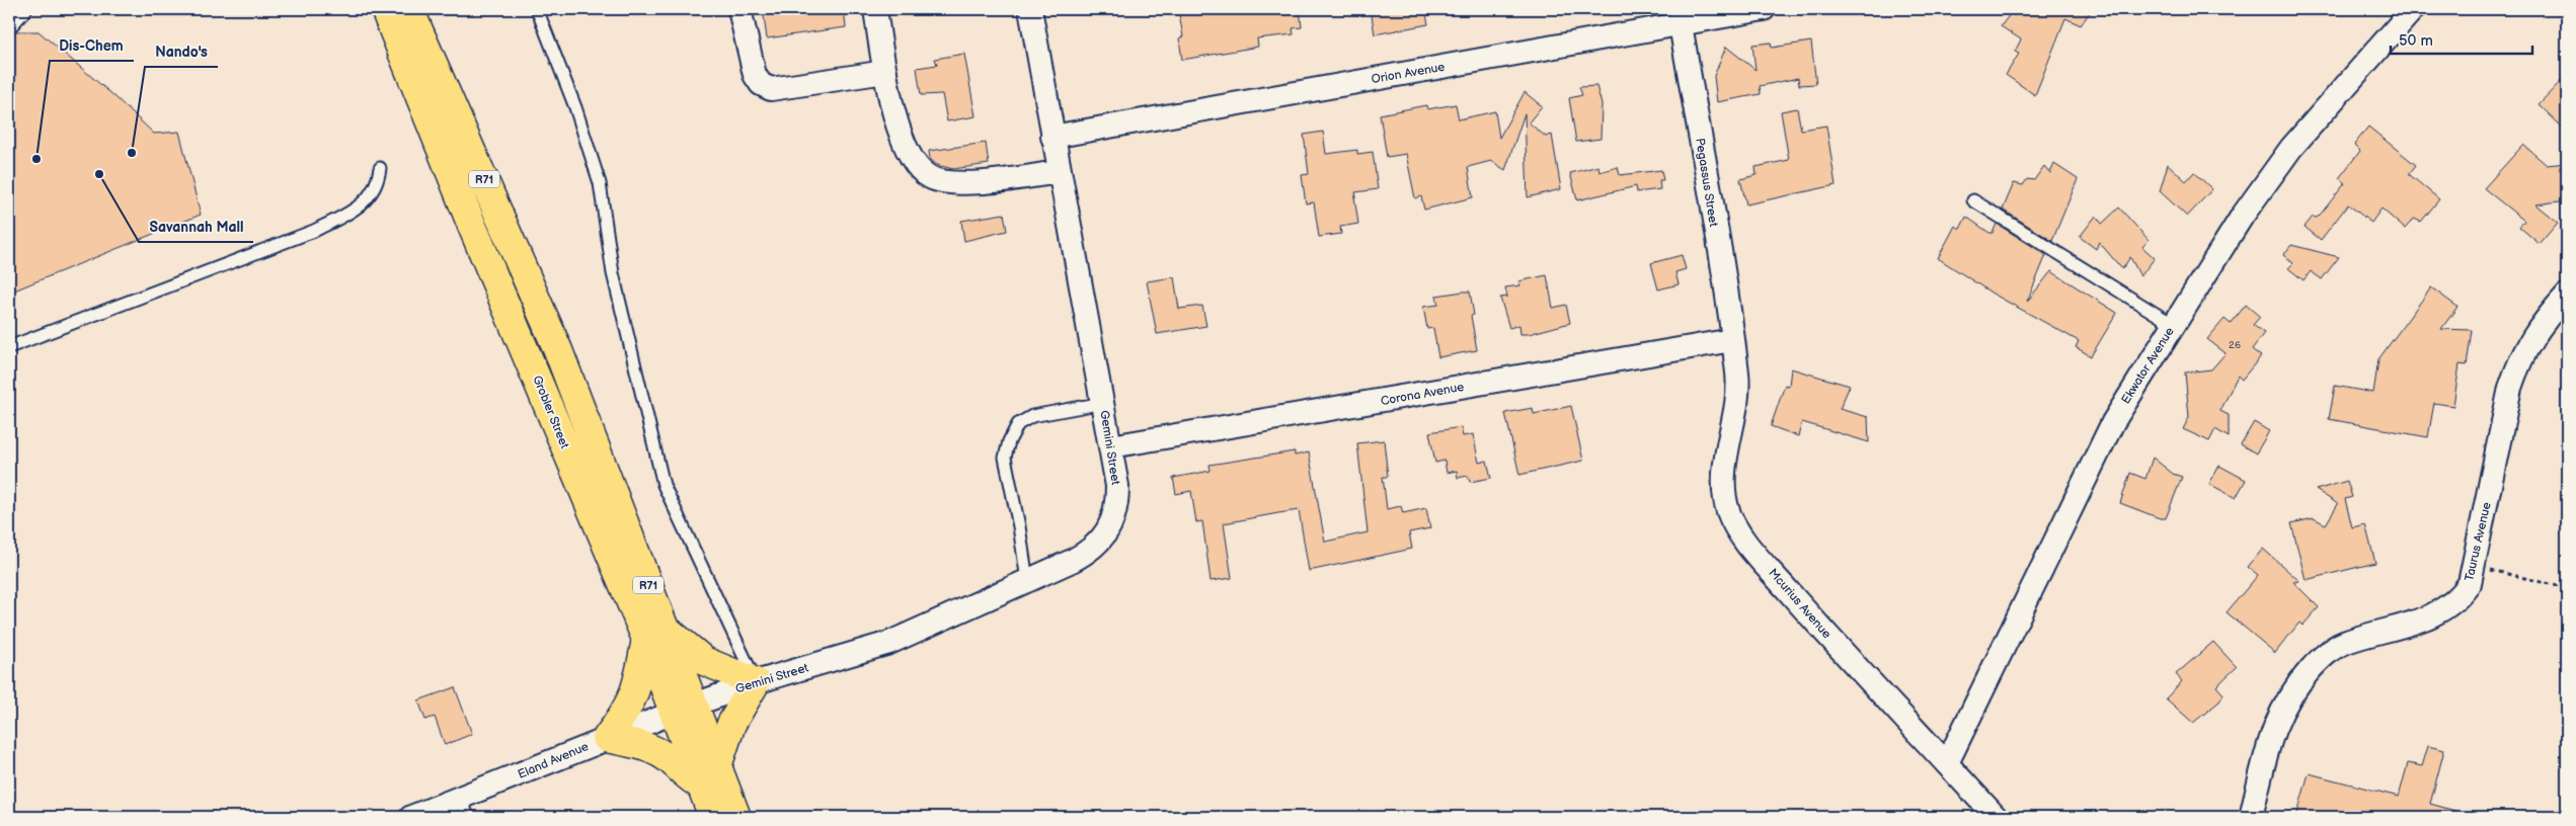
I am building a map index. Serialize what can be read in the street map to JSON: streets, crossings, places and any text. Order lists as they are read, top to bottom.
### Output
{
  "streets": {
    "main road": ["R71", "Grobler Street"],
    "street": [
      "Orion Avenue",
      "Pegassus Street",
      "Ekwator Avenue",
      "Corona Avenue",
      "Gemini Street",
      "Taurus Avenue",
      "Mcurius Avenue",
      "Eland Avenue"
    ]
  },
  "crossings": [
    ["Orion Avenue", "Pegassus Street"],
    ["Orion Avenue", "Gemini Street"],
    ["Pegassus Street", "Corona Avenue"],
    ["Pegassus Street", "Mcurius Avenue"],
    ["Ekwator Avenue", "Mcurius Avenue"],
    ["Corona Avenue", "Gemini Street"],
    ["Corona Avenue", "Mcurius Avenue"],
    ["Grobler Street", "Gemini Street"],
    ["Grobler Street", "Eland Avenue"],
    ["Gemini Street", "Eland Avenue"]
  ],
  "places": ["Nando's", "Dis-Chem", "Savannah Mall"],
  "house_numbers": ["26"],
  "scale_bar": "50 m"
}
